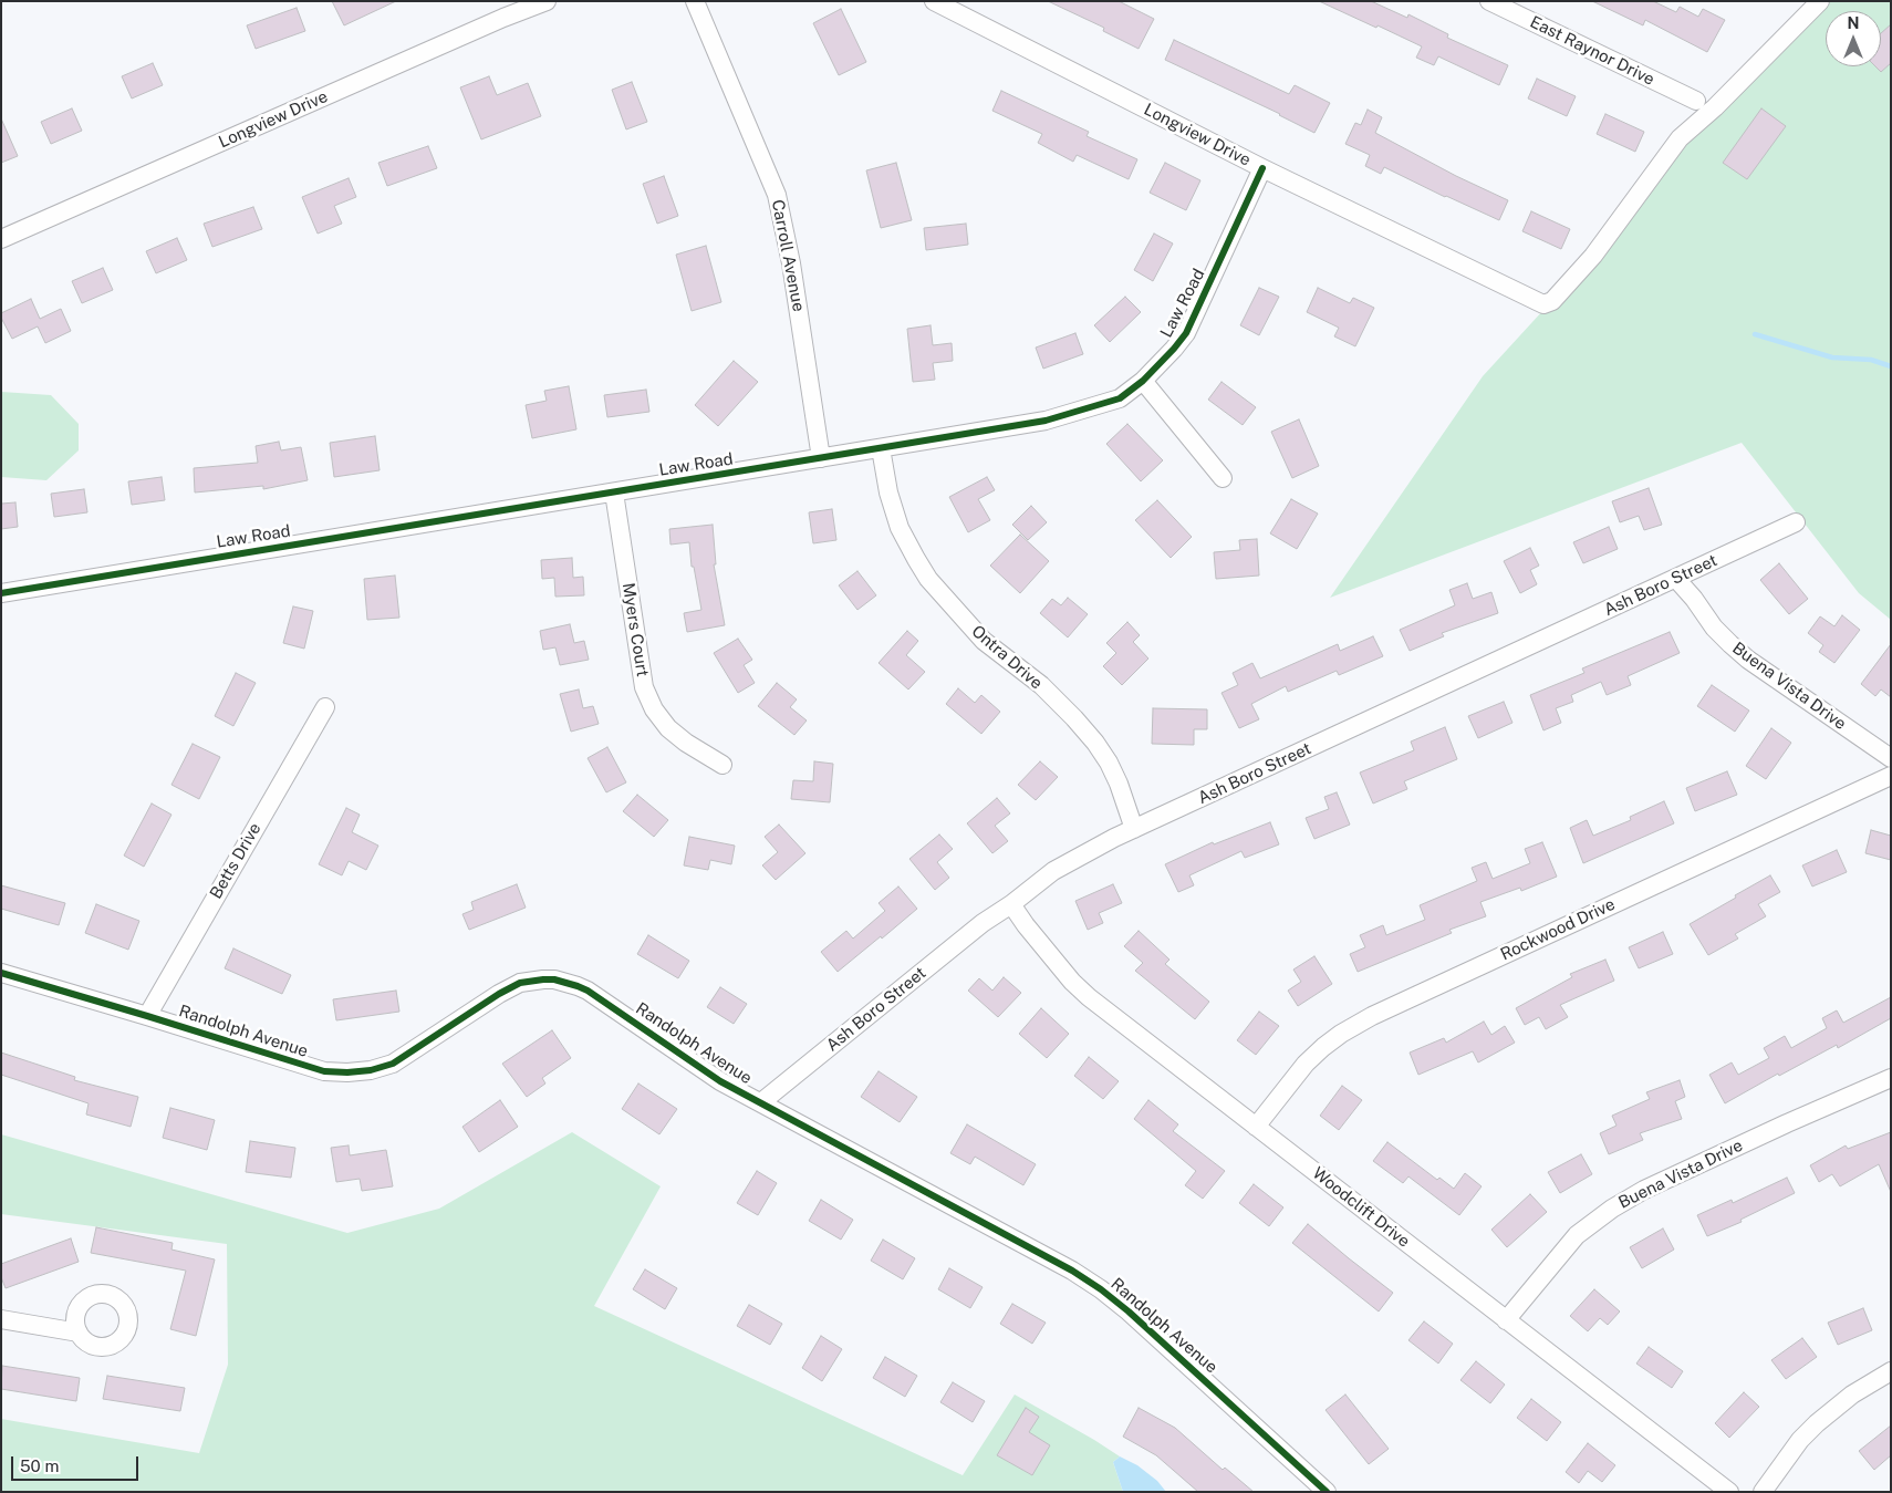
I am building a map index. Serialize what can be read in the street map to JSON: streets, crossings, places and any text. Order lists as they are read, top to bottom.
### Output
{
  "streets": {
    "street": [
      "East Raynor Drive",
      "Longview Drive",
      "Carroll Avenue",
      "Law Road",
      "Ash Boro Street",
      "Myers Court",
      "Ontra Drive",
      "Buena Vista Drive",
      "Betts Drive",
      "Rockwood Drive",
      "Randolph Avenue",
      "Woodclift Drive"
    ]
  },
  "crossings": [
    ["Longview Drive", "Law Road"],
    ["Carroll Avenue", "Law Road"],
    ["Law Road", "Myers Court"],
    ["Law Road", "Ontra Drive"],
    ["Ash Boro Street", "Ontra Drive"],
    ["Ash Boro Street", "Buena Vista Drive"],
    ["Ash Boro Street", "Randolph Avenue"],
    ["Ash Boro Street", "Woodclift Drive"],
    ["Buena Vista Drive", "Woodclift Drive"],
    ["Betts Drive", "Randolph Avenue"],
    ["Rockwood Drive", "Woodclift Drive"]
  ],
  "scale_bar": "50 m",
  "north": "top"
}
